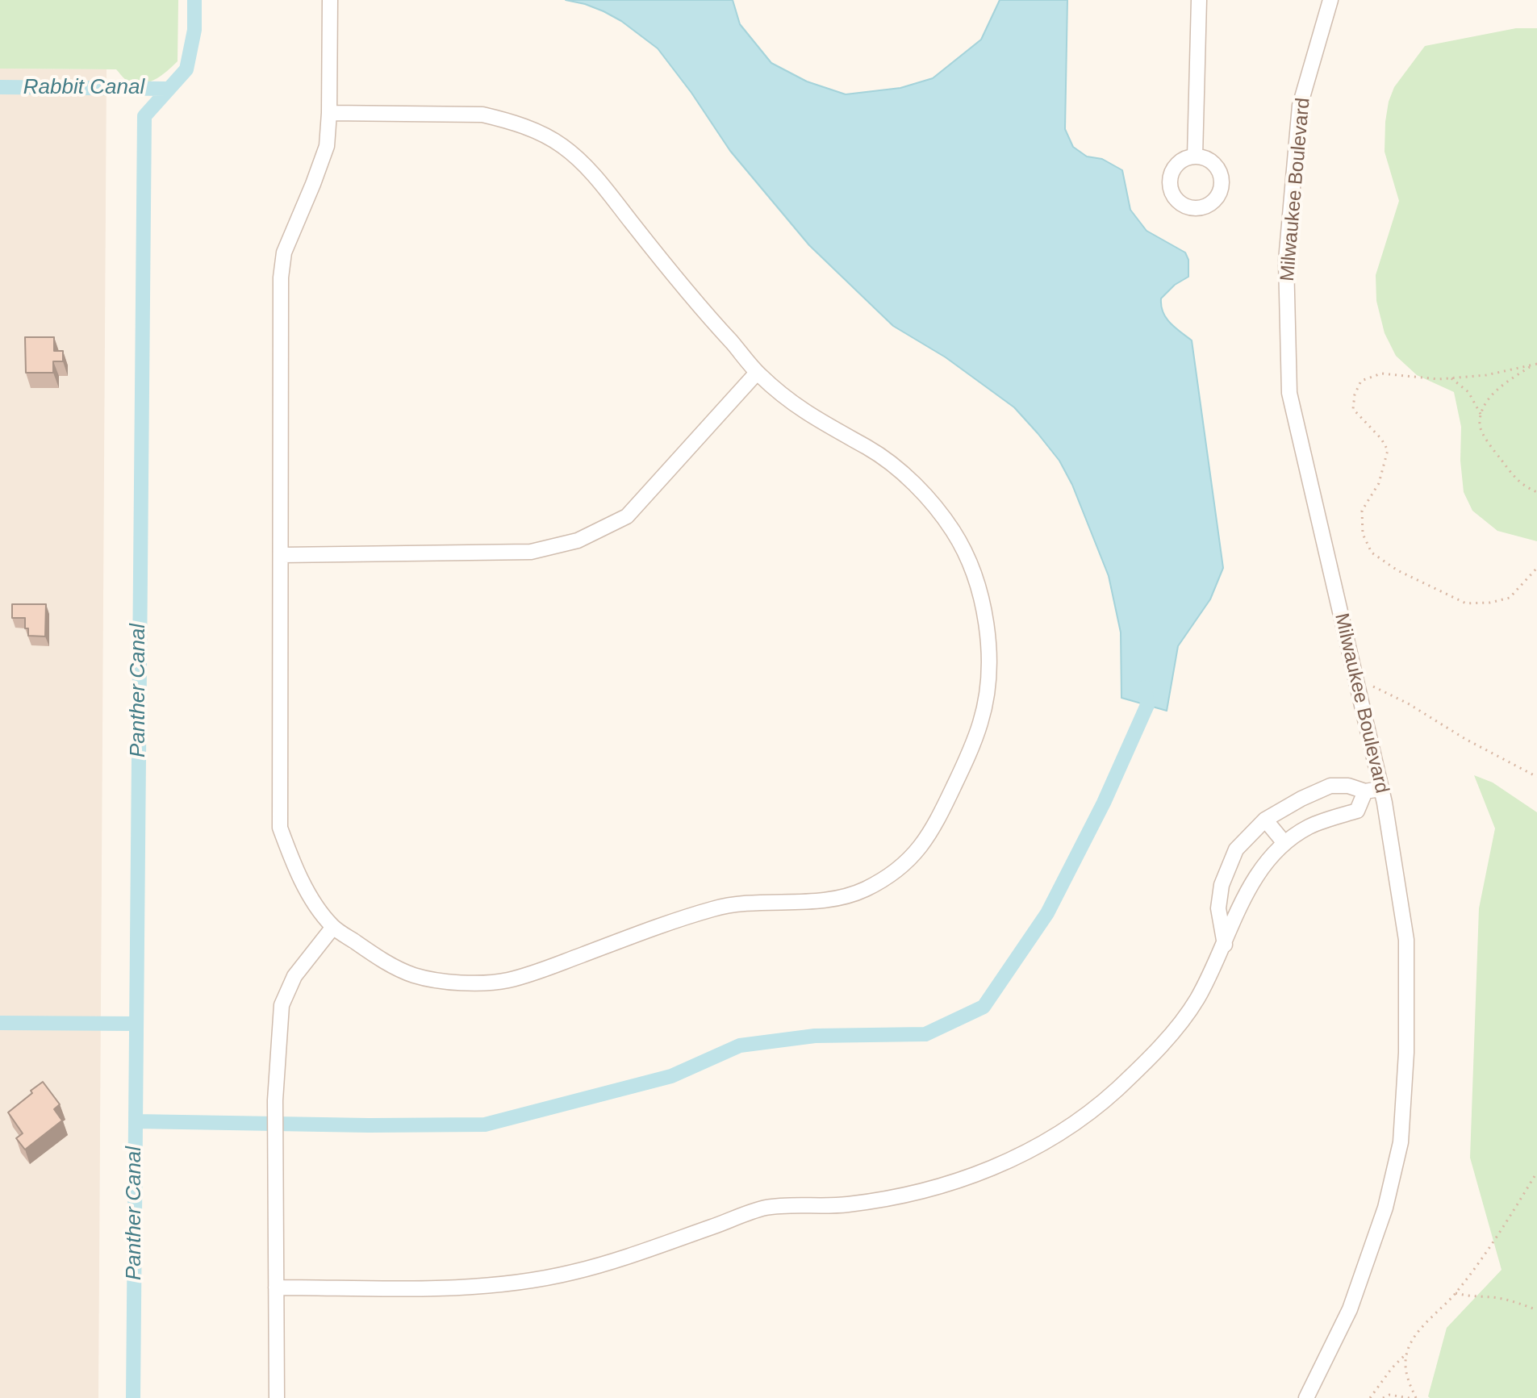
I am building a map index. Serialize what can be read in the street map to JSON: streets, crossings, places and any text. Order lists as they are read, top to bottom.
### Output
{
  "streets": {
    "street": ["Milwaukee Boulevard"]
  },
  "water": ["Rabbit Canal", "Panther Canal"]
}
